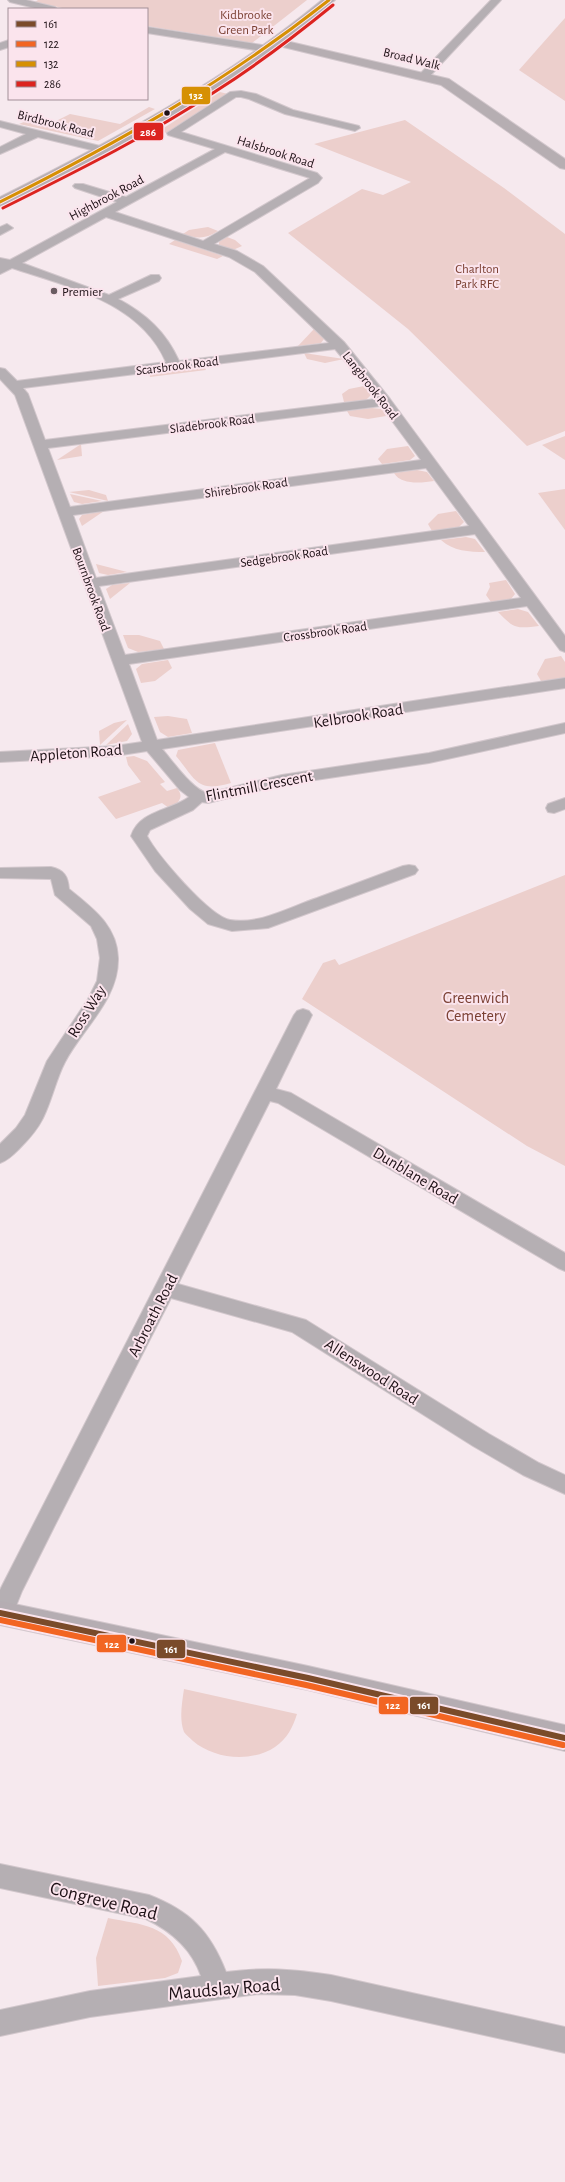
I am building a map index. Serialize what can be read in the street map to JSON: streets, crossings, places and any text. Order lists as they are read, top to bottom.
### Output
{
  "streets": {
    "street": [
      "Broad Walk",
      "Birdbrook Road",
      "Halsbrook Road",
      "Highbrook Road",
      "Scarsbrook Road",
      "Langbrook Road",
      "Sladebrook Road",
      "Shirebrook Road",
      "Sedgebrook Road",
      "Bournbrook Road",
      "Crossbrook Road",
      "Kelbrook Road",
      "Appleton Road",
      "Flintmill Crescent",
      "Ross Way",
      "Dunblane Road",
      "Arbroath Road",
      "Allenswood Road",
      "Congreve Road",
      "Maudslay Road"
    ]
  },
  "crossings": [
    ["Halsbrook Road", "Highbrook Road"],
    ["Halsbrook Road", "Langbrook Road"],
    ["Highbrook Road", "Langbrook Road"],
    ["Scarsbrook Road", "Langbrook Road"],
    ["Scarsbrook Road", "Bournbrook Road"],
    ["Langbrook Road", "Sladebrook Road"],
    ["Langbrook Road", "Shirebrook Road"],
    ["Langbrook Road", "Sedgebrook Road"],
    ["Langbrook Road", "Crossbrook Road"],
    ["Sladebrook Road", "Bournbrook Road"],
    ["Shirebrook Road", "Bournbrook Road"],
    ["Sedgebrook Road", "Bournbrook Road"],
    ["Bournbrook Road", "Crossbrook Road"],
    ["Bournbrook Road", "Kelbrook Road"],
    ["Bournbrook Road", "Appleton Road"],
    ["Bournbrook Road", "Flintmill Crescent"],
    ["Kelbrook Road", "Appleton Road"],
    ["Dunblane Road", "Arbroath Road"],
    ["Arbroath Road", "Allenswood Road"],
    ["Congreve Road", "Maudslay Road"]
  ],
  "parks": ["Kidbrooke Green Park", "Charlton Park RFC", "Greenwich Cemetery"],
  "places": ["Premier"],
  "lines": [
    "transit line 132",
    "transit line 286",
    "transit line 161",
    "transit line 122"
  ],
  "legend": [
    "161",
    "122",
    "132",
    "286"
  ]
}
